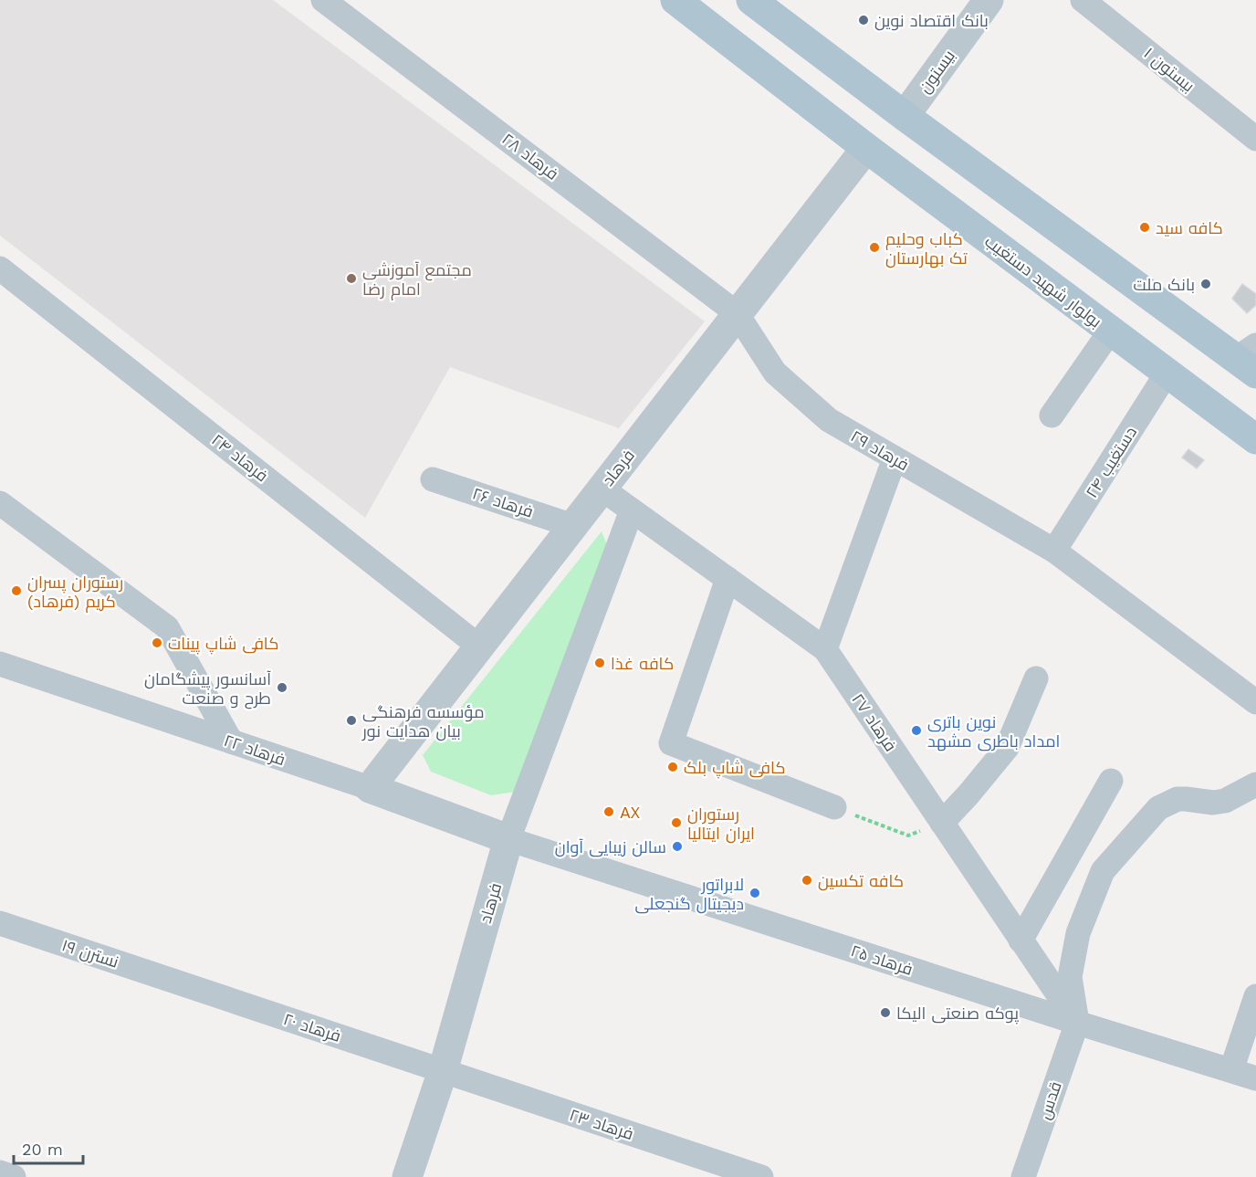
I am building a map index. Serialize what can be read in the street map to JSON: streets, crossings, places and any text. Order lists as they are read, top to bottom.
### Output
{
  "streets": {
    "main road": ["بولوار شهید دستغیب"],
    "street": [
      "بیستون ۱",
      "بیستون",
      "فرهاد ۲۸",
      "فرهاد ۲۹",
      "فرهاد ۲۴",
      "دستغیب ۲۴",
      "فرهاد",
      "فرهاد ۲۶",
      "فرهاد ۲۷",
      "فرهاد ۲۲",
      "نسترن ۱۹",
      "فرهاد ۲۵",
      "فرهاد ۲۰",
      "قدس",
      "فرهاد ۲۳"
    ]
  },
  "crossings": [
    ["فرهاد ۲۸", "فرهاد ۲۹"],
    ["فرهاد ۲۸", "فرهاد"],
    ["بولوار شهید دستغیب", "دستغیب ۲۴"],
    ["بولوار شهید دستغیب", "فرهاد"],
    ["فرهاد ۲۹", "دستغیب ۲۴"],
    ["فرهاد ۲۹", "فرهاد"],
    ["فرهاد ۲۴", "فرهاد"],
    ["فرهاد", "فرهاد ۲۶"],
    ["فرهاد", "فرهاد ۲۷"],
    ["فرهاد", "فرهاد ۲۲"],
    ["فرهاد", "فرهاد ۲۵"],
    ["فرهاد", "فرهاد ۲۰"],
    ["فرهاد", "فرهاد ۲۳"],
    ["فرهاد ۲۷", "فرهاد ۲۵"],
    ["فرهاد ۲۷", "قدس"],
    ["فرهاد ۲۲", "فرهاد ۲۵"],
    ["نسترن ۱۹", "فرهاد ۲۰"],
    ["فرهاد ۲۵", "قدس"],
    ["فرهاد ۲۰", "فرهاد ۲۳"]
  ],
  "places": [
    "بانک اقتصاد نوین",
    "کافه سید",
    "کباب وحلیم تک بهارستان",
    "مجتمع آموزشی امام رضا",
    "بانک ملت",
    "رستوران پسران کریم (فرهاد)",
    "کافی شاپ پینات",
    "کافه غذا",
    "آسانسور پیشگامان طرح و صنعت",
    "مؤسسه فرهنگی بیان هدایت نور",
    "نوین باتری امداد باطری مشهد",
    "کافی شاپ بلک",
    "AX",
    "رستوران ایران ایتالیا",
    "سالن زیبایی آوان",
    "کافه تکسین",
    "لابراتور دیجیتال گنجعلی",
    "پوکه صنعتی الیکا"
  ],
  "scale_bar": "20 m"
}
